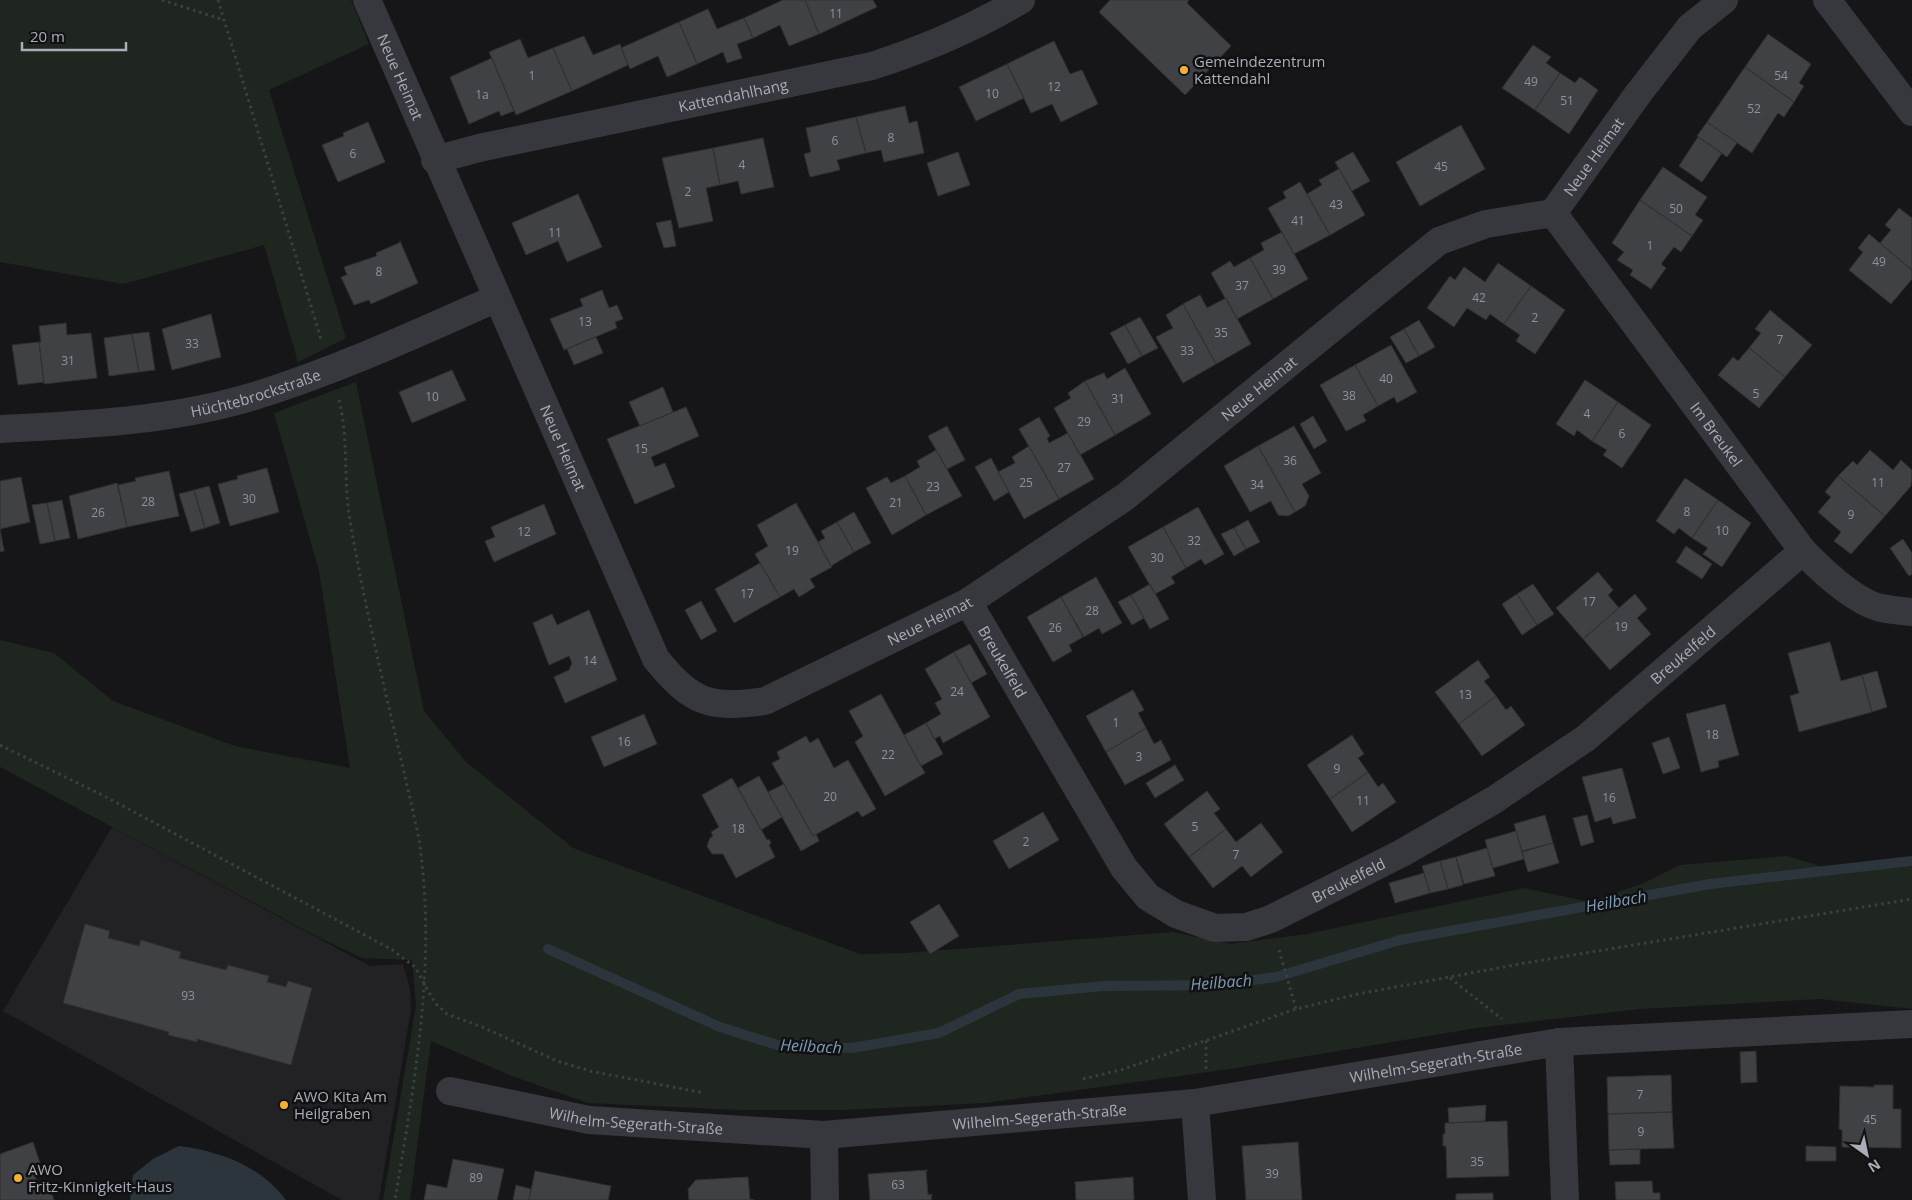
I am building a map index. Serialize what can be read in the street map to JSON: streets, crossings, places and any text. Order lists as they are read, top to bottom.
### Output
{
  "streets": {
    "street": [
      "Neue Heimat",
      "Kattendahlhang",
      "Hüchtebrockstraße",
      "Im Breukel",
      "Breukelfeld",
      "Wilhelm-Segerath-Straße"
    ]
  },
  "crossings": [
    ["Neue Heimat", "Kattendahlhang"],
    ["Neue Heimat", "Hüchtebrockstraße"],
    ["Neue Heimat", "Im Breukel"],
    ["Neue Heimat", "Breukelfeld"],
    ["Im Breukel", "Breukelfeld"]
  ],
  "water": ["Heilbach"],
  "places": ["Gemeindezentrum Kattendahl", "AWO Kita Am Heilgraben", "AWO Fritz-Kinnigkeit-Haus"],
  "house_numbers": [
    "11",
    "1",
    "54",
    "49",
    "12",
    "10",
    "1a",
    "51",
    "52",
    "8",
    "6",
    "6",
    "4",
    "45",
    "2",
    "43",
    "50",
    "41",
    "11",
    "1",
    "49",
    "39",
    "8",
    "37",
    "42",
    "2",
    "13",
    "35",
    "7",
    "33",
    "33",
    "31",
    "40",
    "5",
    "38",
    "10",
    "31",
    "4",
    "29",
    "6",
    "15",
    "36",
    "27",
    "25",
    "11",
    "34",
    "23",
    "30",
    "28",
    "21",
    "8",
    "26",
    "9",
    "10",
    "12",
    "32",
    "19",
    "30",
    "17",
    "17",
    "28",
    "19",
    "26",
    "14",
    "24",
    "13",
    "1",
    "18",
    "16",
    "22",
    "3",
    "9",
    "20",
    "16",
    "11",
    "5",
    "18",
    "2",
    "7",
    "93",
    "7",
    "45",
    "9",
    "35",
    "39",
    "89",
    "63"
  ],
  "scale_bar": "20 m",
  "north": "bottom right"
}
